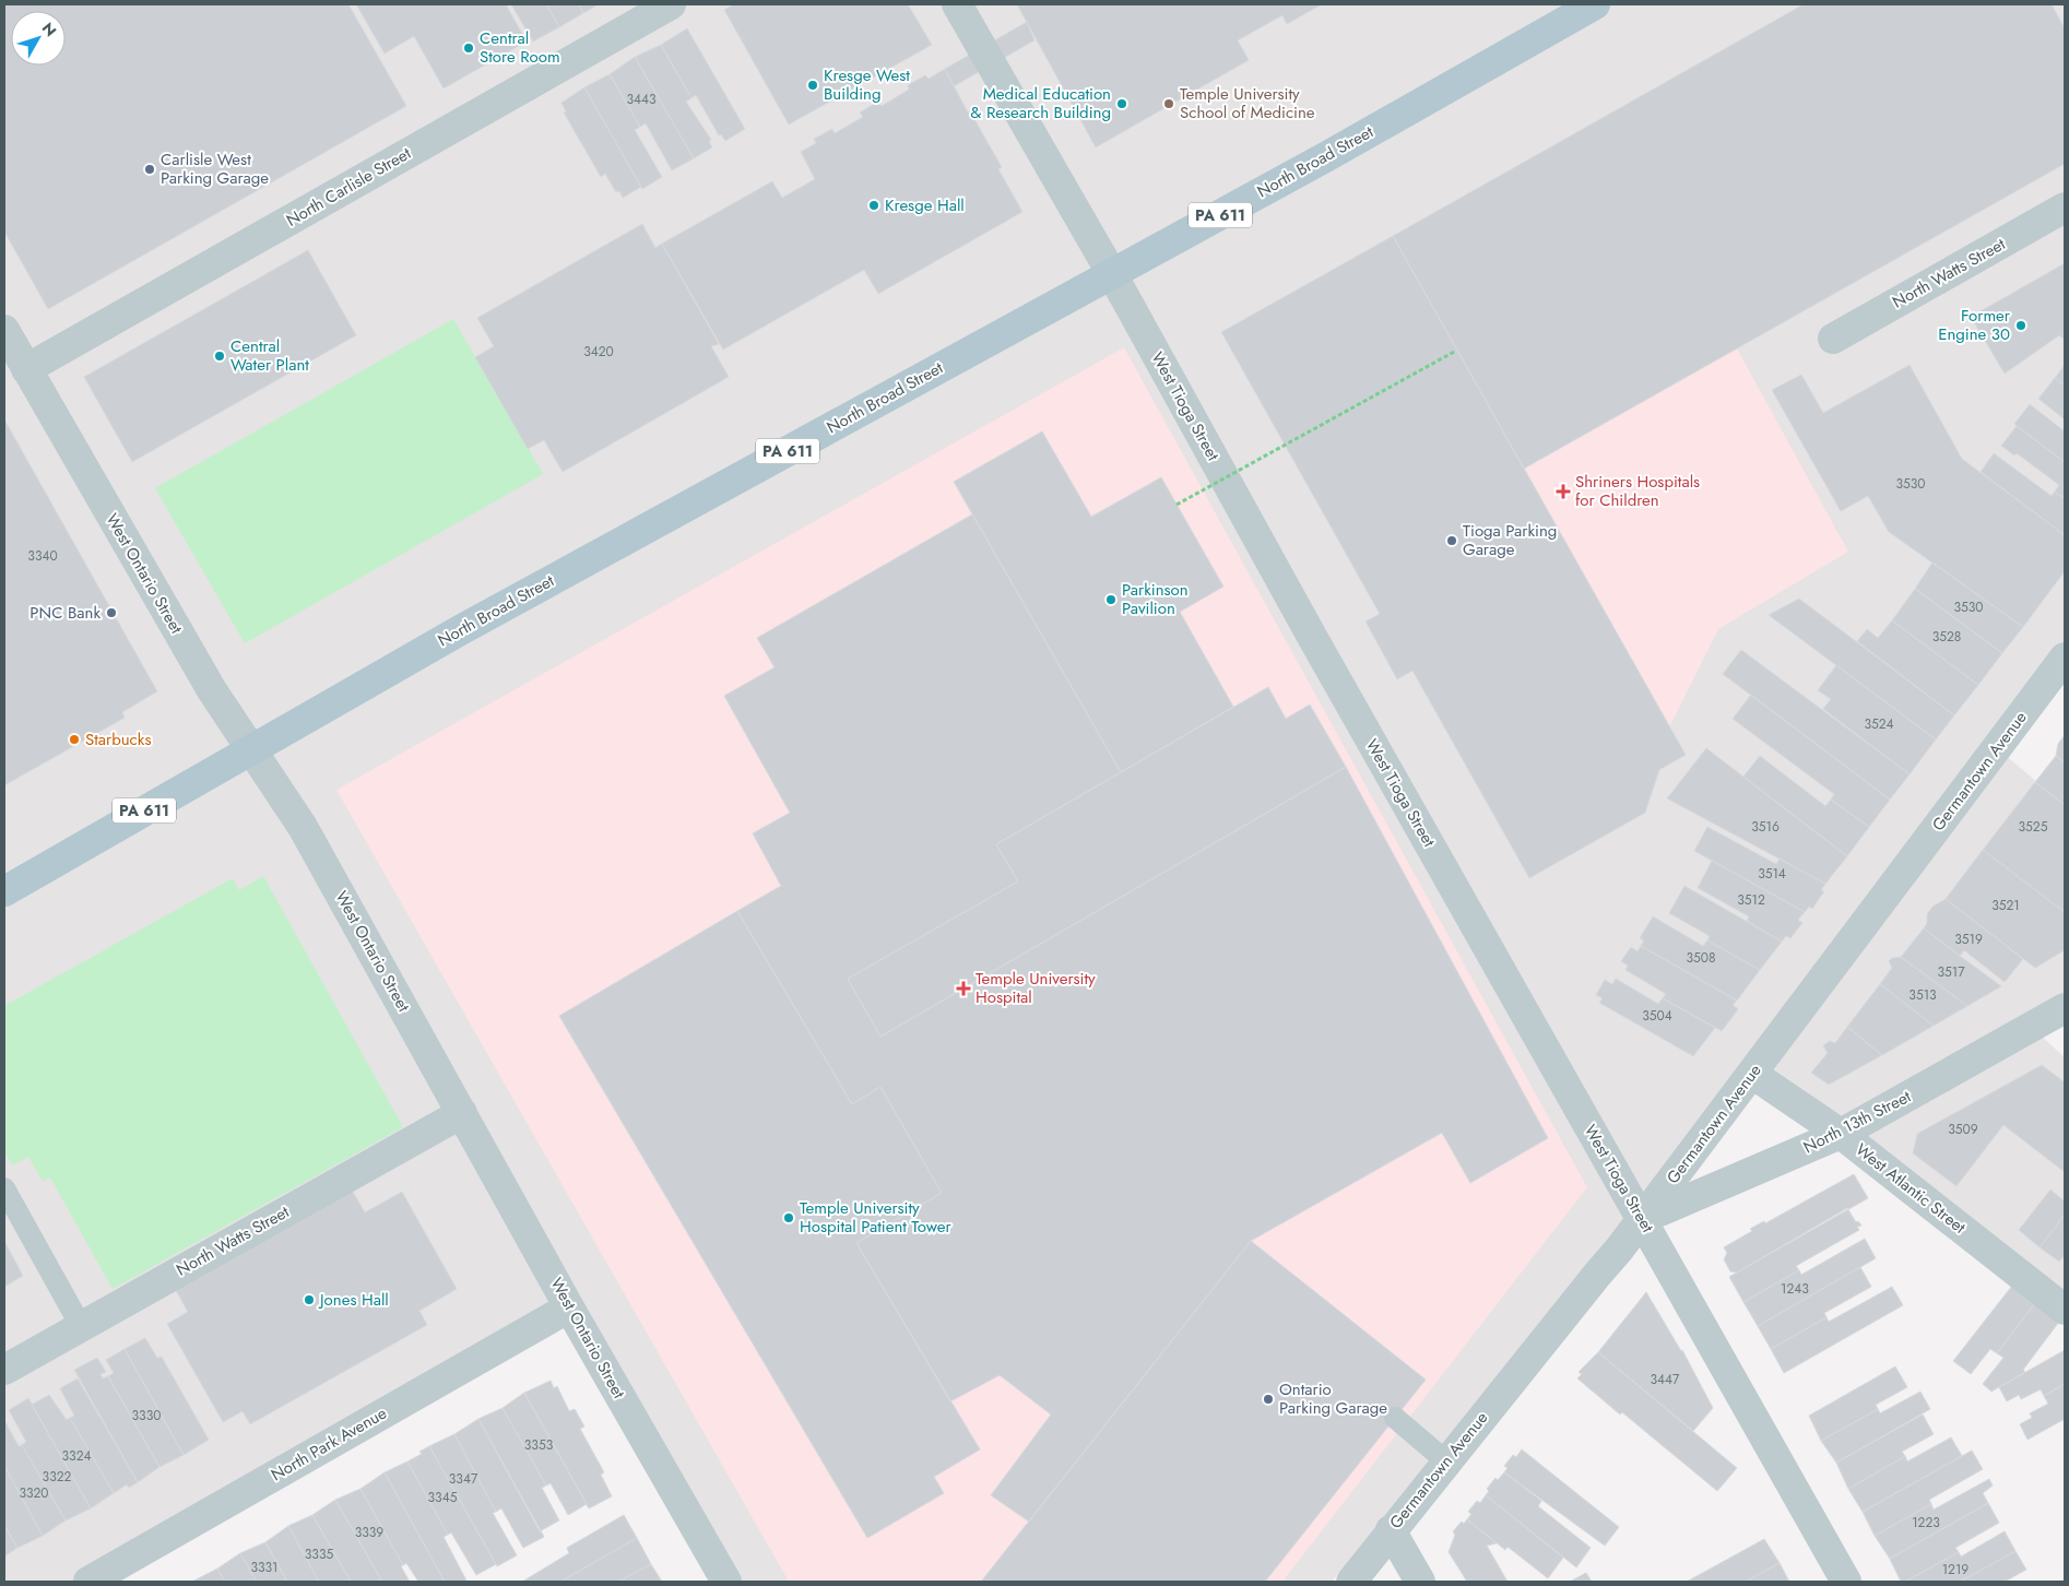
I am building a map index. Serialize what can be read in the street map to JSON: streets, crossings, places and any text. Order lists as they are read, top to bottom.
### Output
{
  "streets": {
    "main road": ["North Broad Street", "PA 611"],
    "street": [
      "North Carlisle Street",
      "North Watts Street",
      "West Tioga Street",
      "West Ontario Street",
      "Germantown Avenue",
      "North 13th Street",
      "West Atlantic Street",
      "North Park Avenue"
    ]
  },
  "crossings": [
    ["North Broad Street", "West Tioga Street"],
    ["North Broad Street", "West Ontario Street"],
    ["North Carlisle Street", "West Ontario Street"],
    ["North Watts Street", "West Ontario Street"],
    ["West Tioga Street", "Germantown Avenue"],
    ["West Tioga Street", "North 13th Street"],
    ["West Ontario Street", "North Park Avenue"],
    ["Germantown Avenue", "North 13th Street"],
    ["Germantown Avenue", "West Atlantic Street"],
    ["North 13th Street", "West Atlantic Street"]
  ],
  "places": {
    "other": [
      "Central Store Room",
      "Kresge West Building",
      "Medical Education & Research Building",
      "Temple University School of Medicine",
      "Carlisle West Parking Garage",
      "Kresge Hall",
      "Former Engine 30",
      "Central Water Plant",
      "Tioga Parking Garage",
      "Parkinson Pavilion",
      "PNC Bank",
      "Starbucks",
      "Temple University Hospital Patient Tower",
      "Jones Hall",
      "Ontario Parking Garage"
    ],
    "health": ["Shriners Hospitals for Children", "Temple University Hospital"]
  },
  "house_numbers": [
    "3443",
    "3420",
    "3530",
    "3340",
    "3530",
    "3528",
    "3524",
    "3516",
    "3525",
    "3514",
    "3512",
    "3521",
    "3519",
    "3508",
    "3517",
    "3513",
    "3504",
    "3509",
    "1243",
    "3447",
    "3330",
    "3353",
    "3324",
    "3322",
    "3347",
    "3320",
    "3345",
    "1223",
    "3339",
    "3335",
    "3331",
    "1219"
  ],
  "north": "top right"
}
